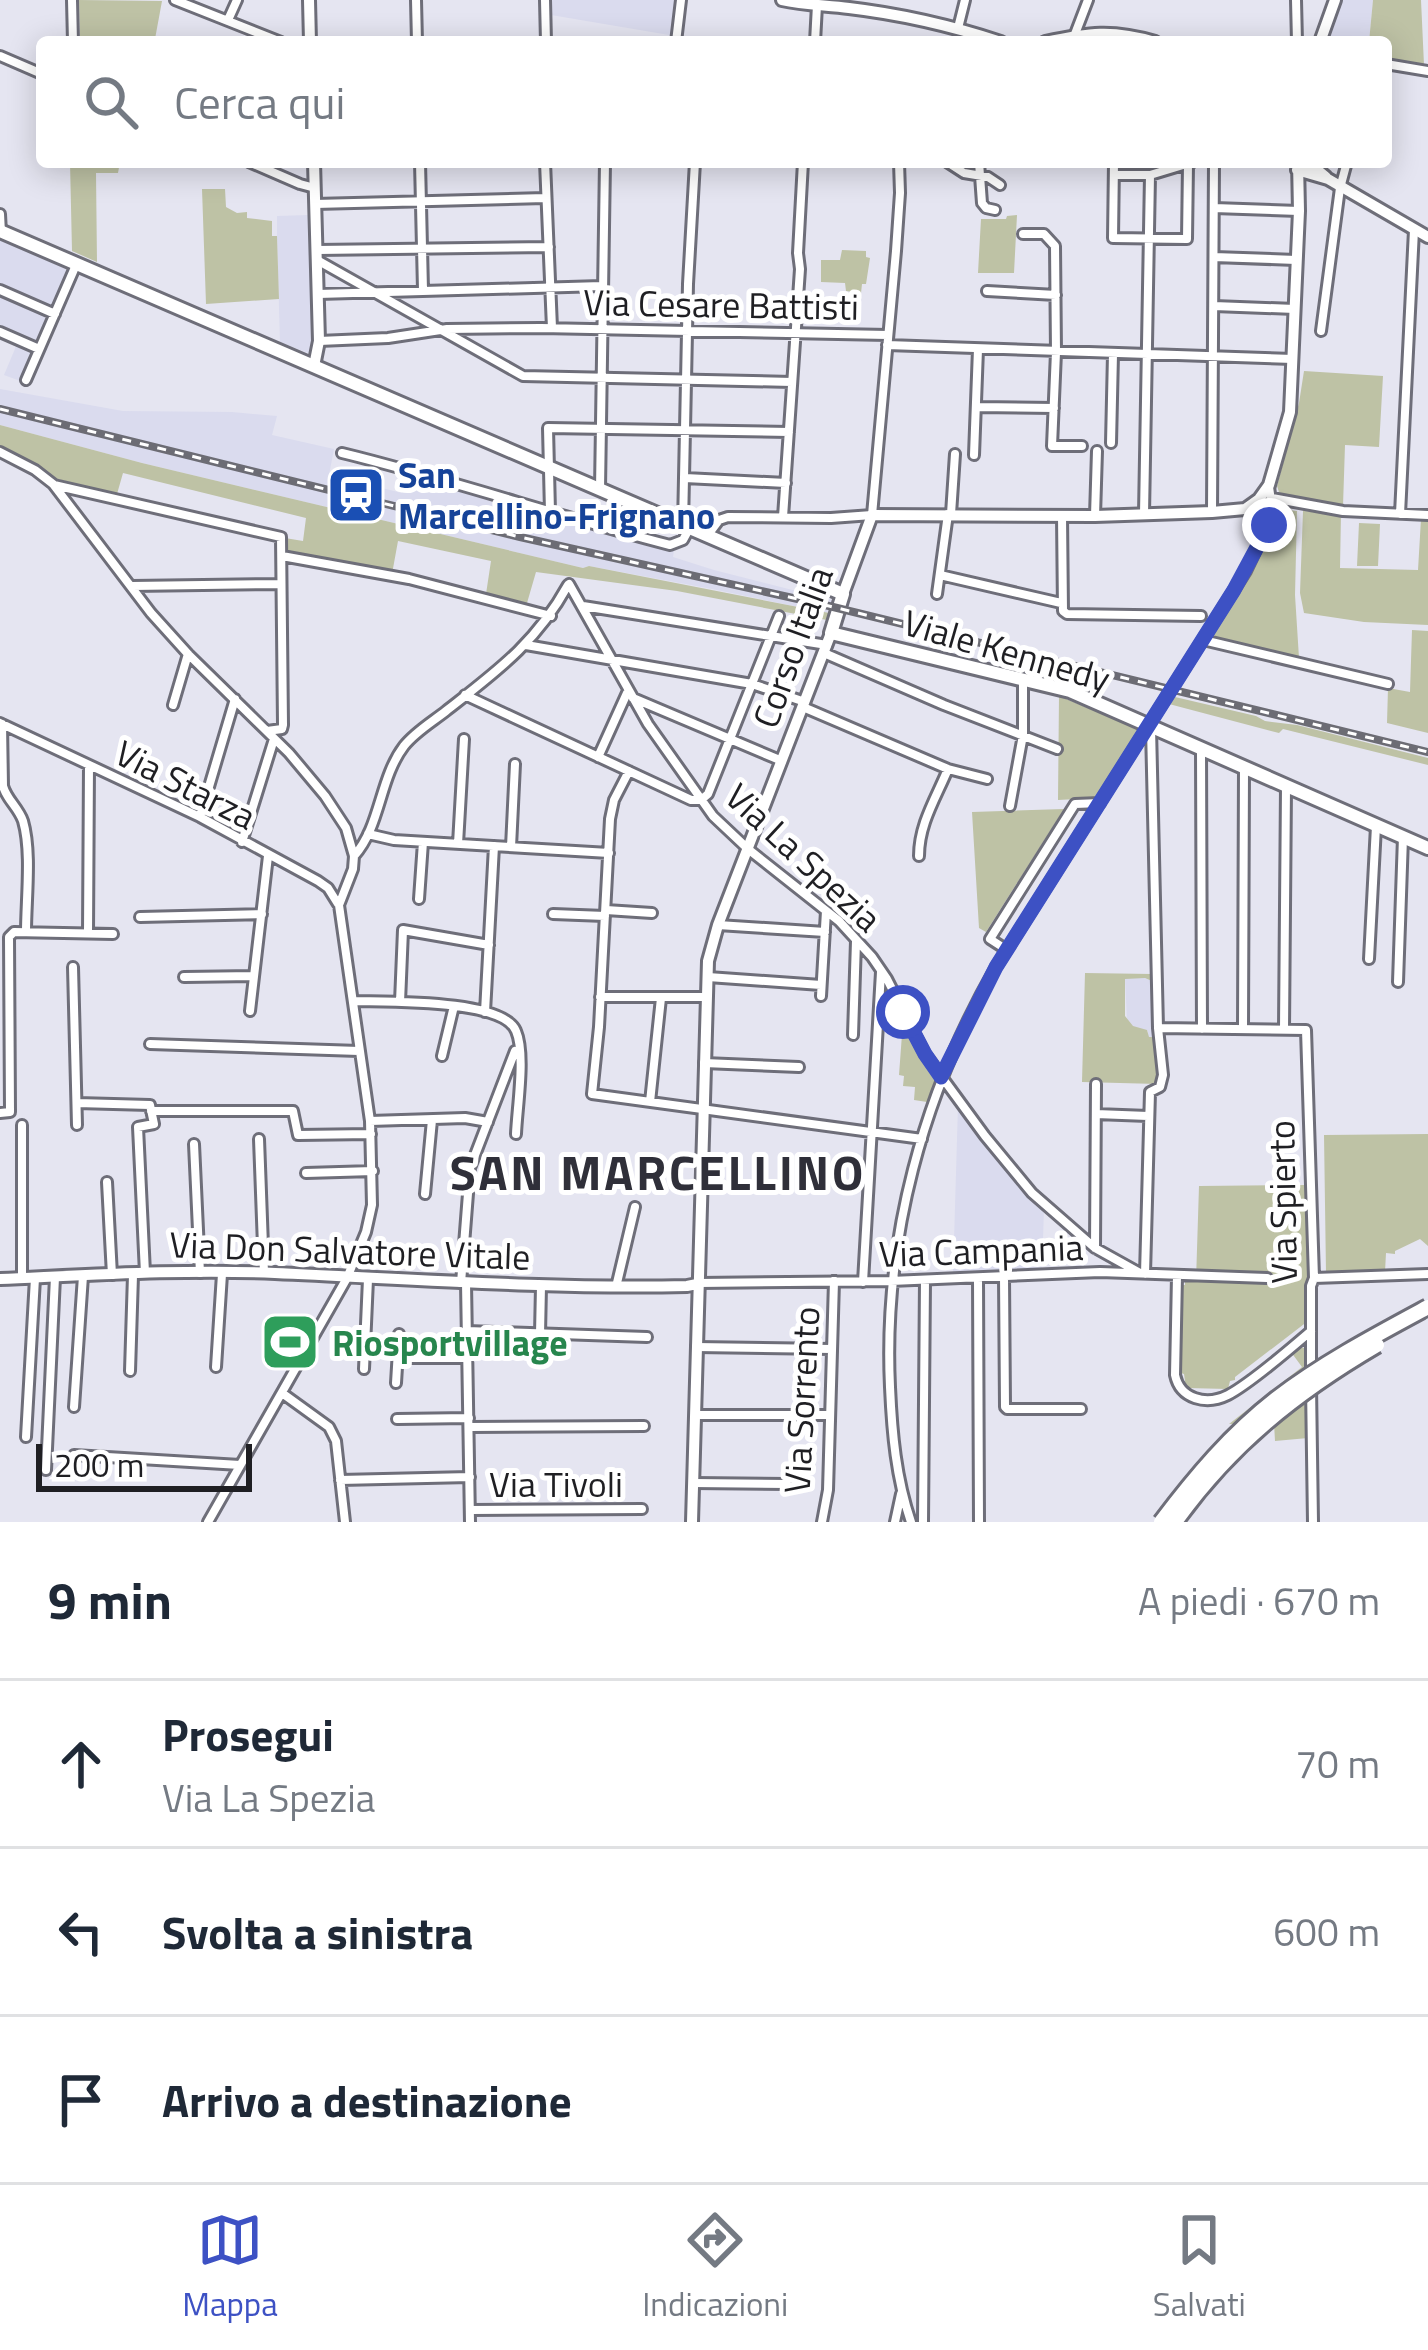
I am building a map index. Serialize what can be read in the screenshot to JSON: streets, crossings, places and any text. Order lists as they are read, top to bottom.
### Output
{
  "streets": {
    "main road": ["Corso Italia", "Viale Kennedy"],
    "street": [
      "Via Cesare Battisti",
      "Via Starza",
      "Via La Spezia",
      "Via Spierto",
      "Via Don Salvatore Vitale",
      "Via Campania",
      "Via Sorrento",
      "Via Tivoli"
    ]
  },
  "crossings": [
    ["Corso Italia", "Viale Kennedy"],
    ["Corso Italia", "Via La Spezia"],
    ["Corso Italia", "Via Don Salvatore Vitale"],
    ["Corso Italia", "Via Campania"],
    ["Via La Spezia", "Via Campania"],
    ["Via Don Salvatore Vitale", "Via Campania"],
    ["Via Campania", "Via Sorrento"]
  ],
  "districts": ["SAN MARCELLINO"],
  "places": {
    "station": ["San Marcellino-Frignano"],
    "sports": ["Riosportvillage"]
  },
  "scale_bar": "200 m",
  "page": {
    "search": "Cerca qui",
    "scale": "200 m",
    "heading": ["9 min", "A piedi · 670 m"],
    "list": [
      ["Prosegui", "Via La Spezia", "70 m"],
      ["Svolta a sinistra", "600 m"],
      "Arrivo a destinazione"
    ],
    "nav": ["Mappa", "Indicazioni", "Salvati"]
  }
}
